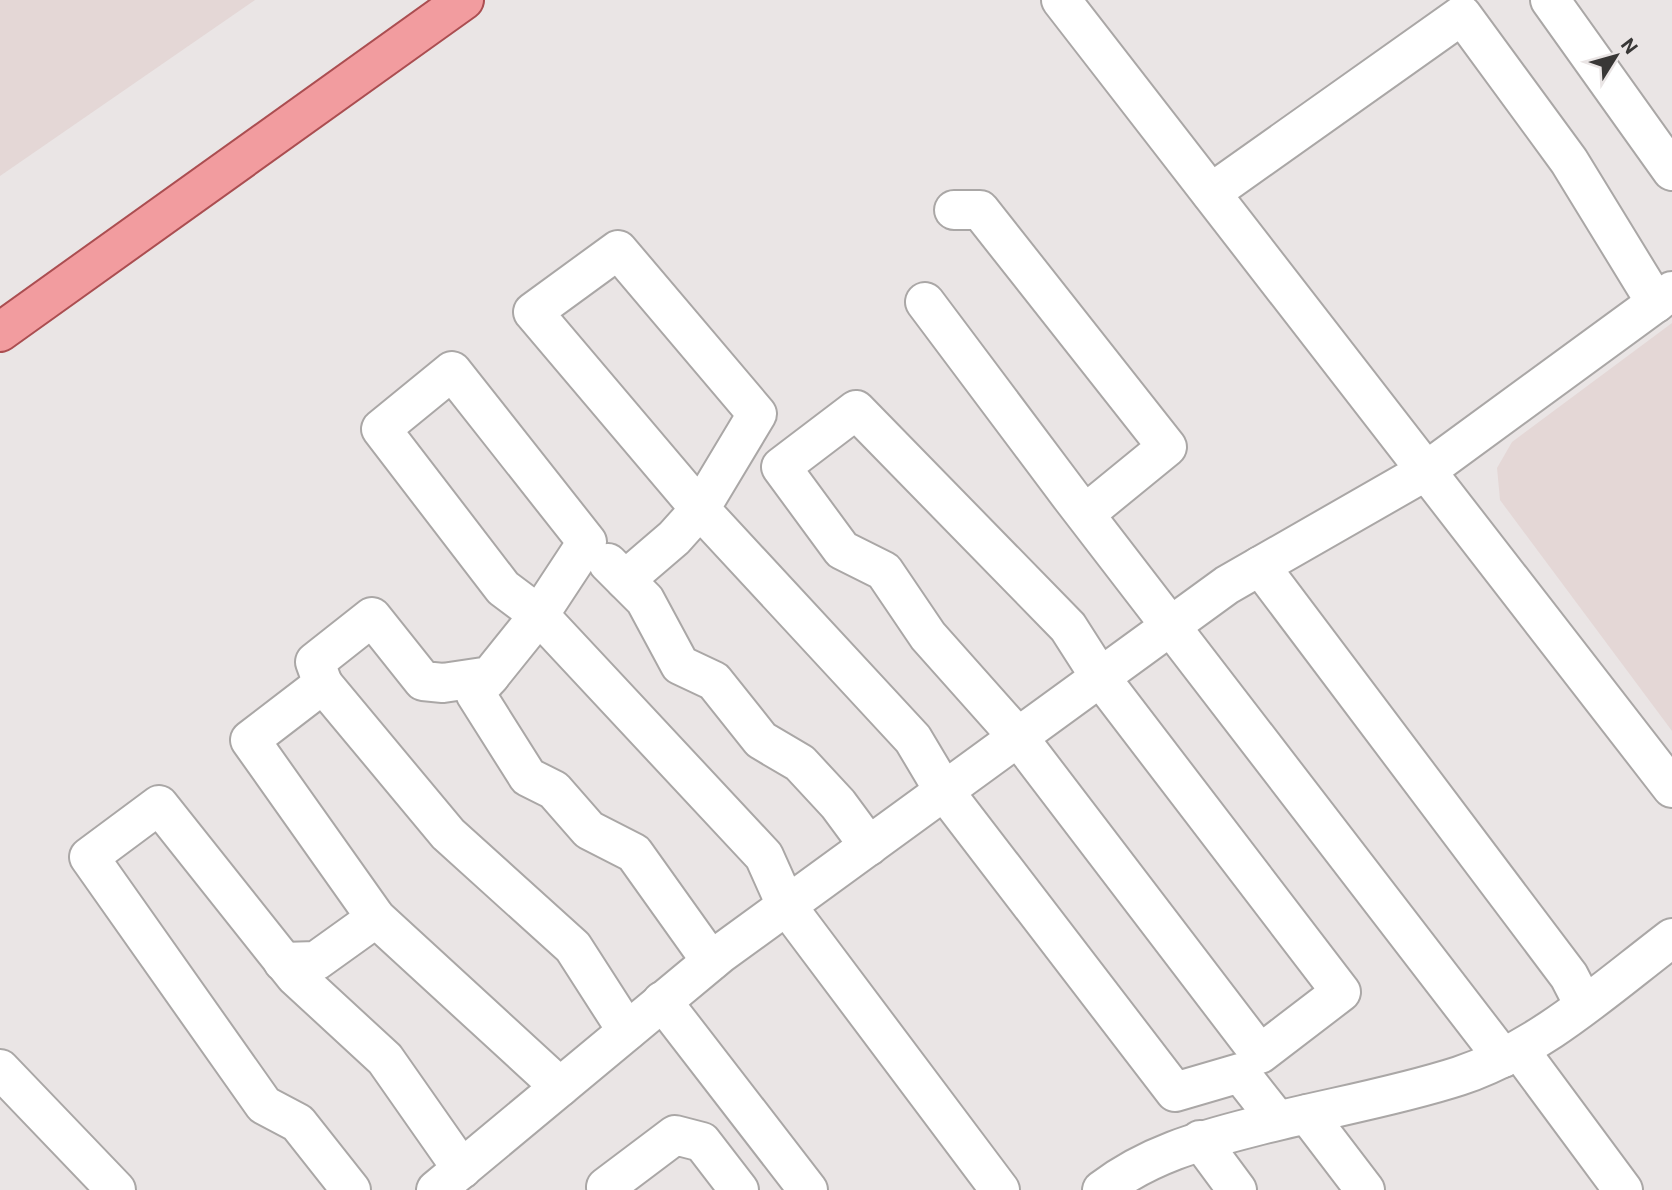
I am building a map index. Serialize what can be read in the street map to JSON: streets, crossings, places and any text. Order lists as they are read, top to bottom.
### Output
{
  "north": "top right"
}
